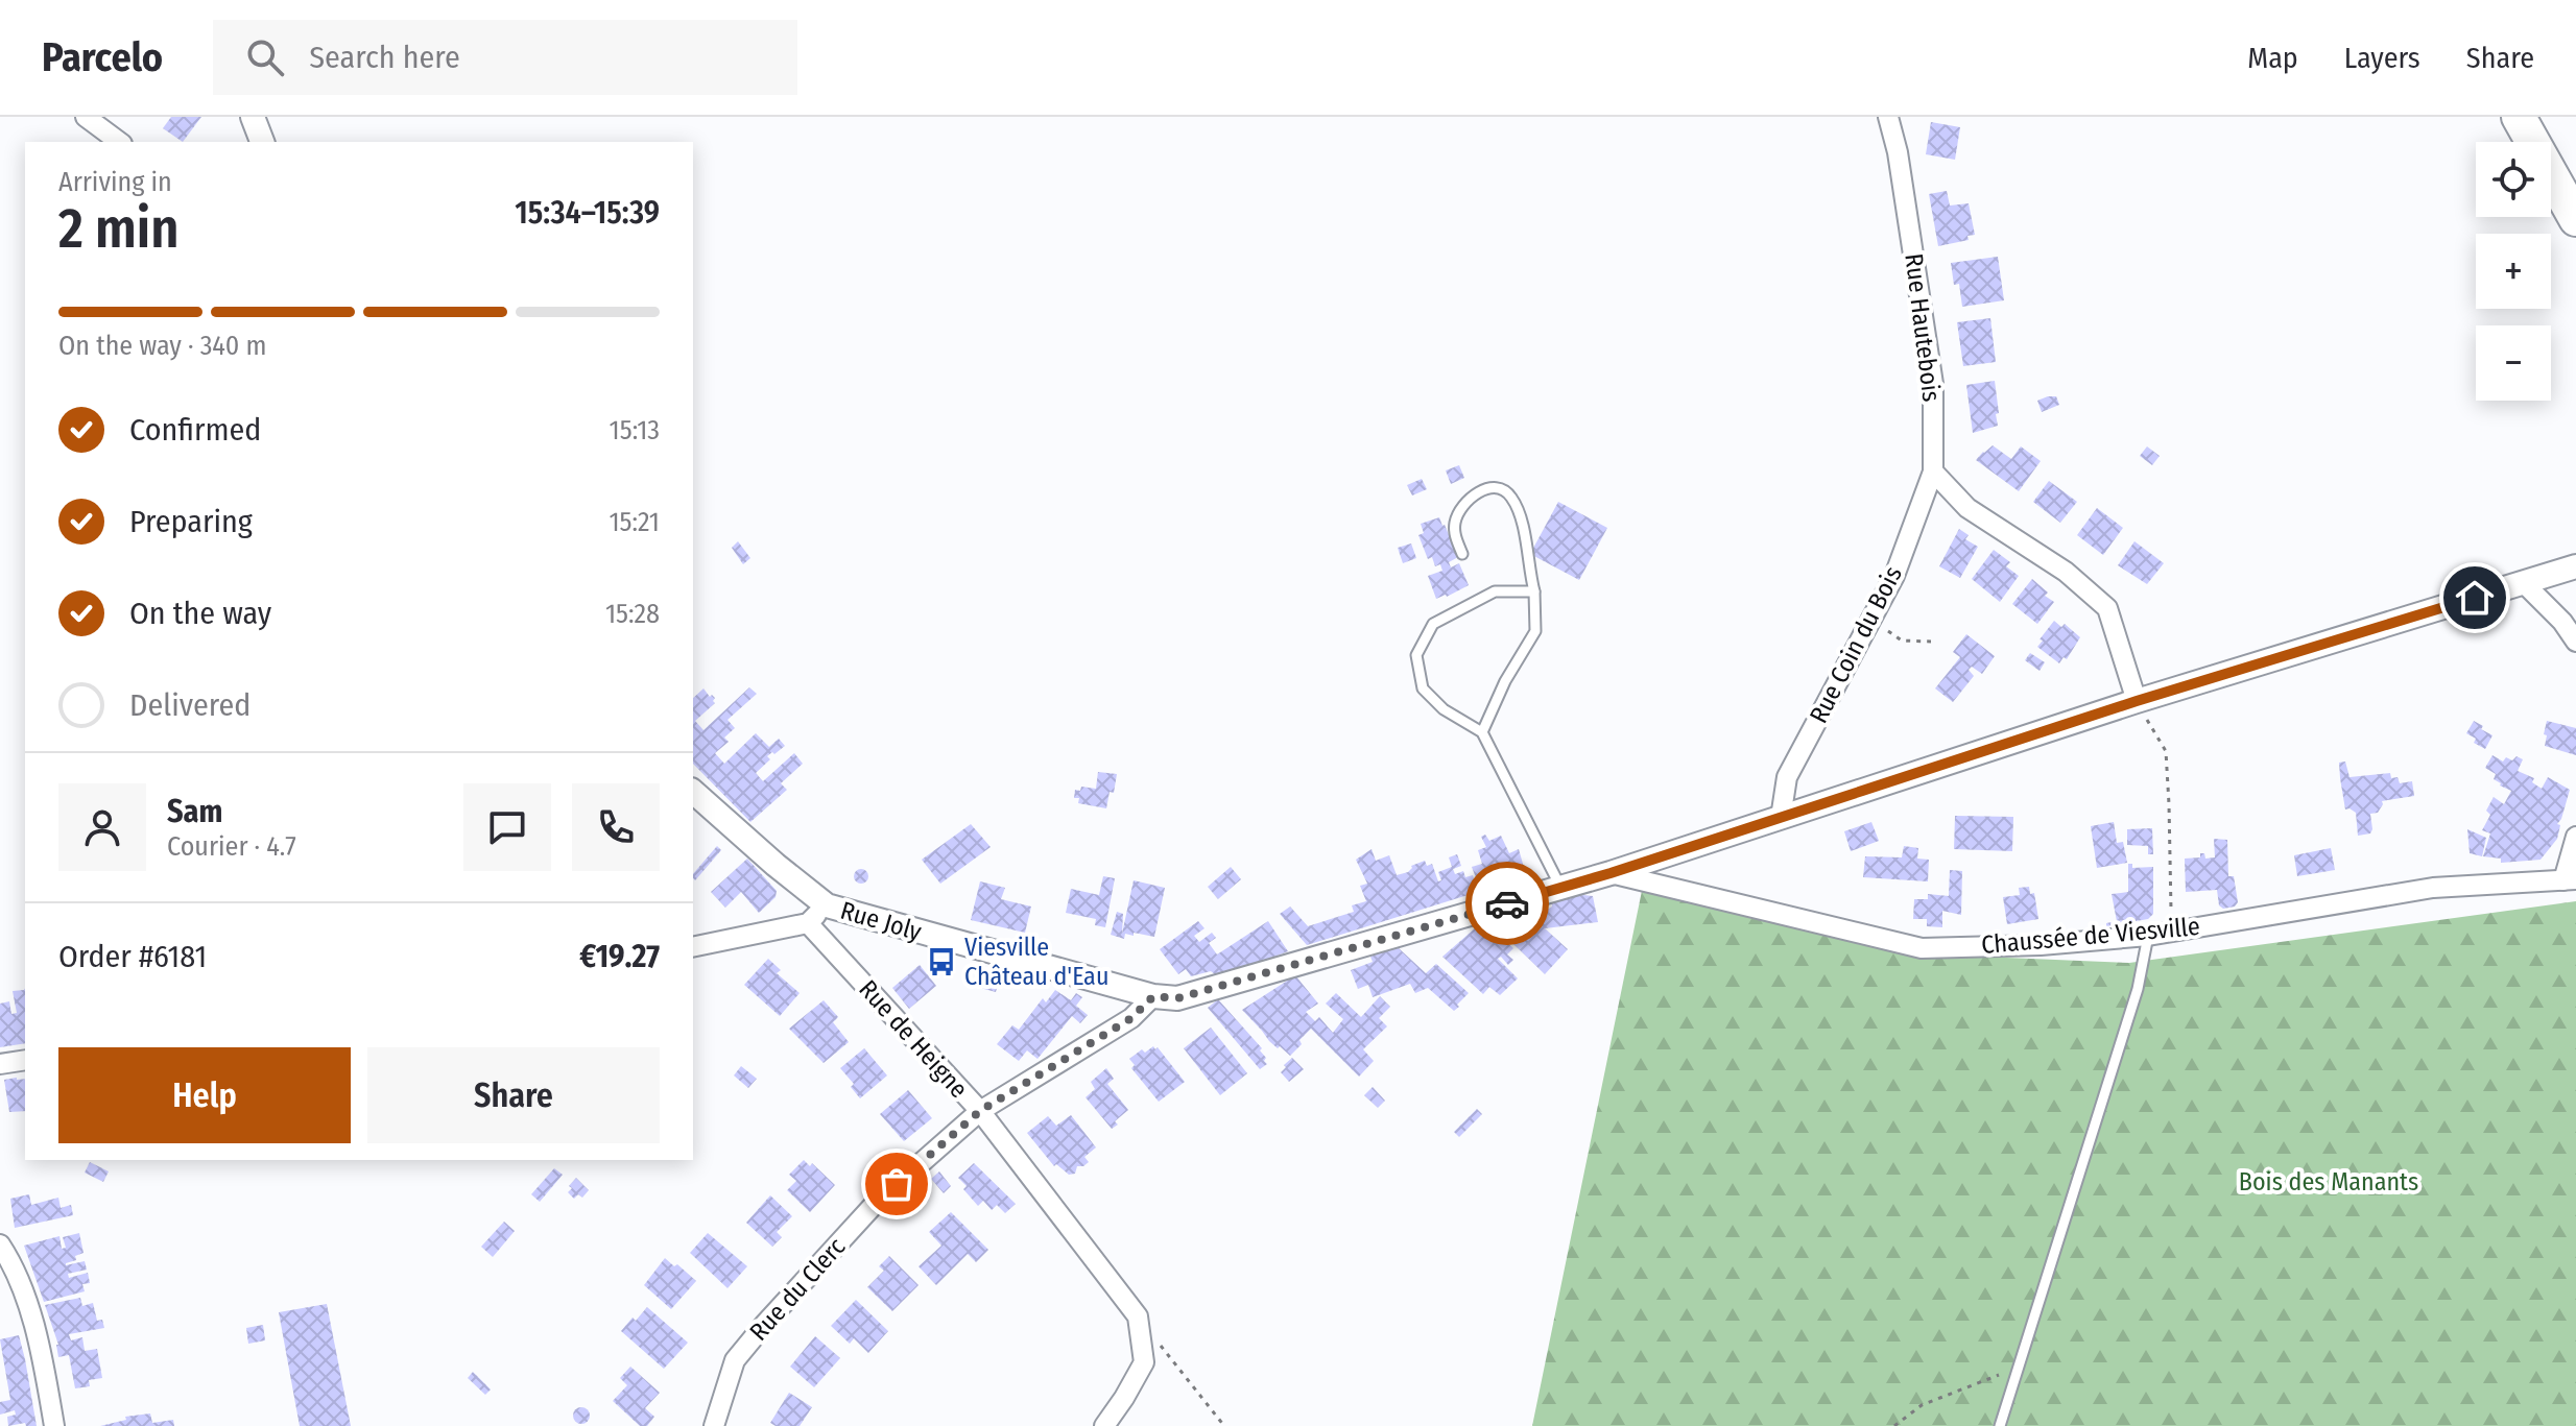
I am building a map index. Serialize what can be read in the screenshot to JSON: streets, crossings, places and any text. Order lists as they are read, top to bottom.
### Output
{
  "streets": {
    "street": [
      "Rue Hautebois",
      "Rue Coin du Bois",
      "Rue Joly",
      "Chaussée de Viesville",
      "Rue de Heigne",
      "Rue du Clerc"
    ]
  },
  "crossings": [
    ["Rue Hautebois", "Rue Coin du Bois"],
    ["Rue Coin du Bois", "Rue Joly"],
    ["Rue Joly", "Chaussée de Viesville"],
    ["Rue Joly", "Rue du Clerc"],
    ["Rue de Heigne", "Rue du Clerc"]
  ],
  "parks": ["Bois des Manants"],
  "places": {
    "bus stop": ["Viesville Château d'Eau"]
  },
  "page": {
    "header": "Parcelo",
    "search": "Search here",
    "nav": ["Map", "Layers", "Share"],
    "map_buttons": ["+", "−"],
    "heading": ["2 min", "Arriving in", "15:34–15:39"],
    "panel": [
      "Sam",
      "Courier · 4.7",
      "Order #6181",
      "€19.27"
    ],
    "bar": "On the way · 340 m",
    "list": [
      ["Confirmed", "15:13"],
      ["Preparing", "15:21"],
      ["On the way", "15:28"],
      "Delivered"
    ],
    "buttons": ["Help", "Share"]
  }
}
